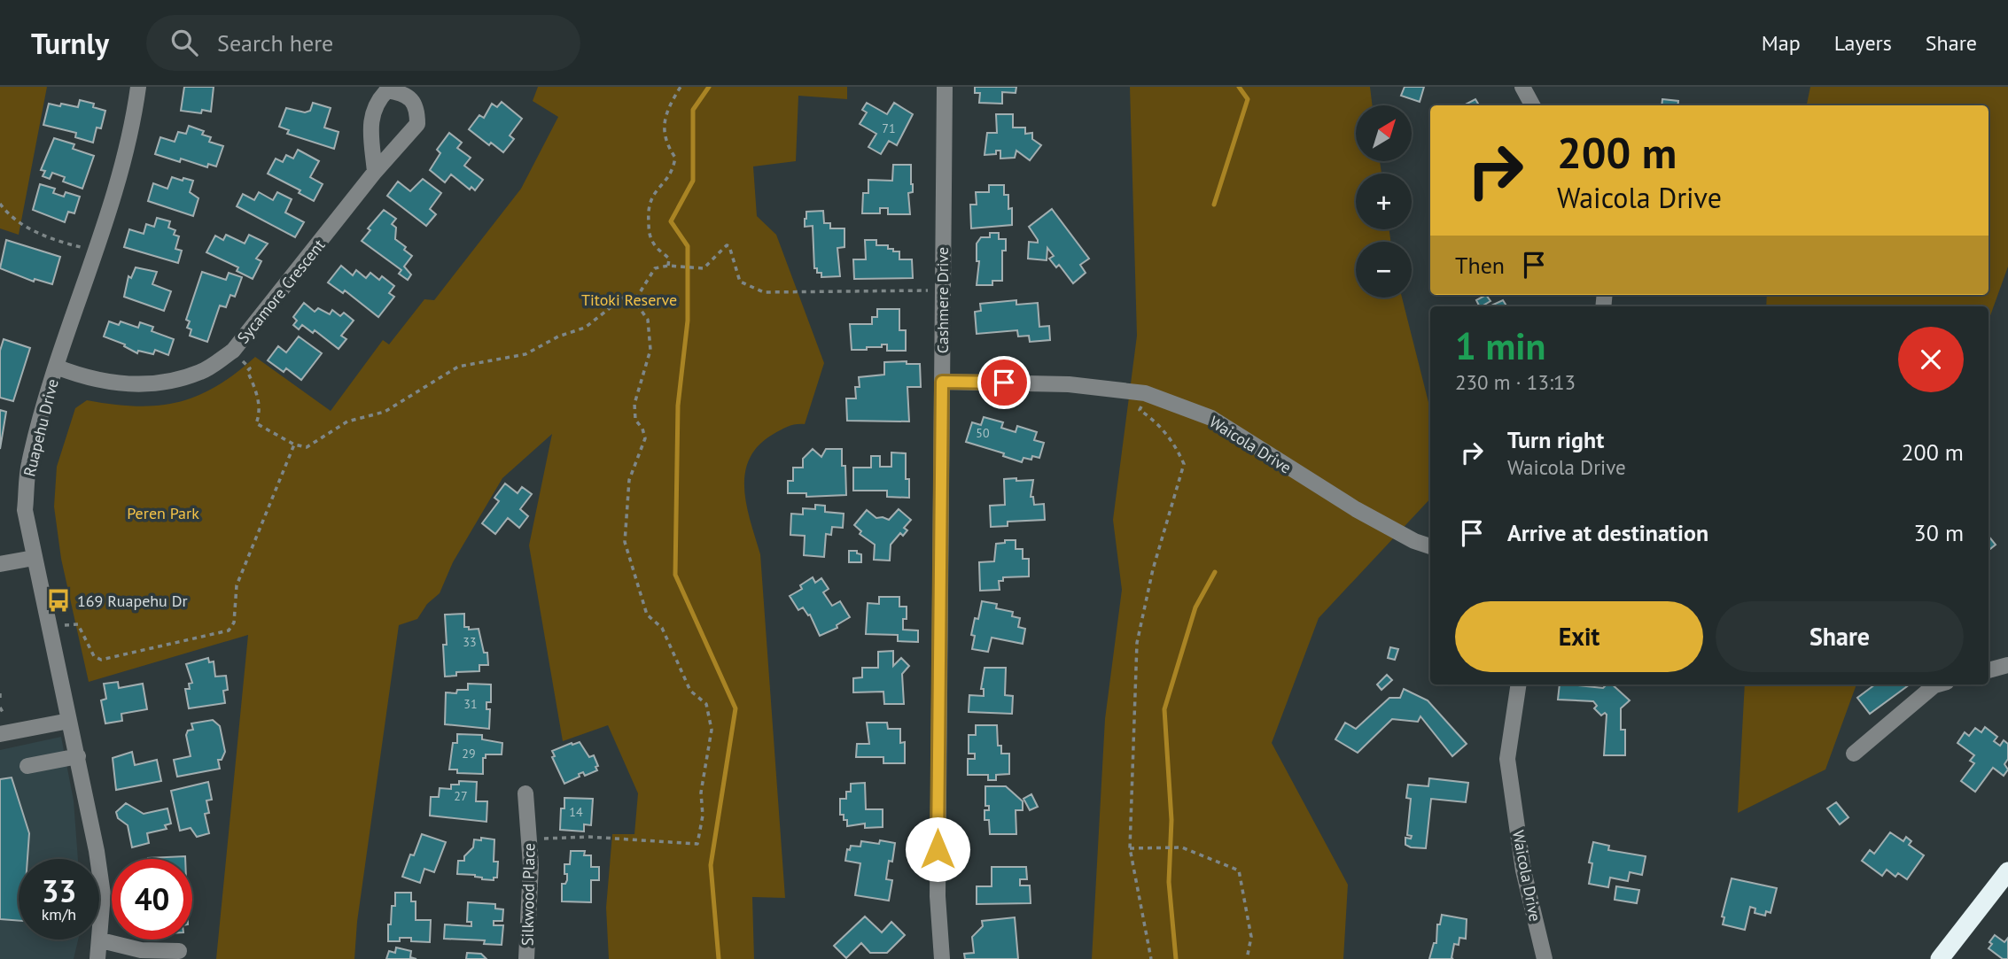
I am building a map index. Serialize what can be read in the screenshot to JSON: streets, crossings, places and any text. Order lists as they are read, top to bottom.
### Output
{
  "streets": {
    "street": [
      "Sycamore Crescent",
      "Cashmere Drive",
      "Ruapehu Drive",
      "Waicola Drive",
      "Silkwood Place"
    ]
  },
  "crossings": [
    ["Sycamore Crescent", "Ruapehu Drive"],
    ["Cashmere Drive", "Waicola Drive"]
  ],
  "parks": ["Titoki Reserve", "Peren Park"],
  "places": {
    "bus stop": ["169 Ruapehu Dr"]
  },
  "house_numbers": [
    "71",
    "50",
    "33",
    "31",
    "29",
    "27",
    "14"
  ],
  "north": "top right",
  "page": {
    "header": "Turnly",
    "search": "Search here",
    "nav": ["Map", "Layers", "Share"],
    "map_buttons": ["+", "−"],
    "turn": ["200 m", "Waicola Drive"],
    "then": "Then",
    "heading": ["1 min", "230 m · 13:13"],
    "list": [
      {
        "name": "Turn right",
        "note": "Waicola Drive",
        "value": "200 m"
      },
      {
        "name": "Arrive at destination",
        "value": "30 m"
      }
    ],
    "buttons": ["Exit", "Share"],
    "speed": "33 km/h",
    "limit": "40"
  }
}
